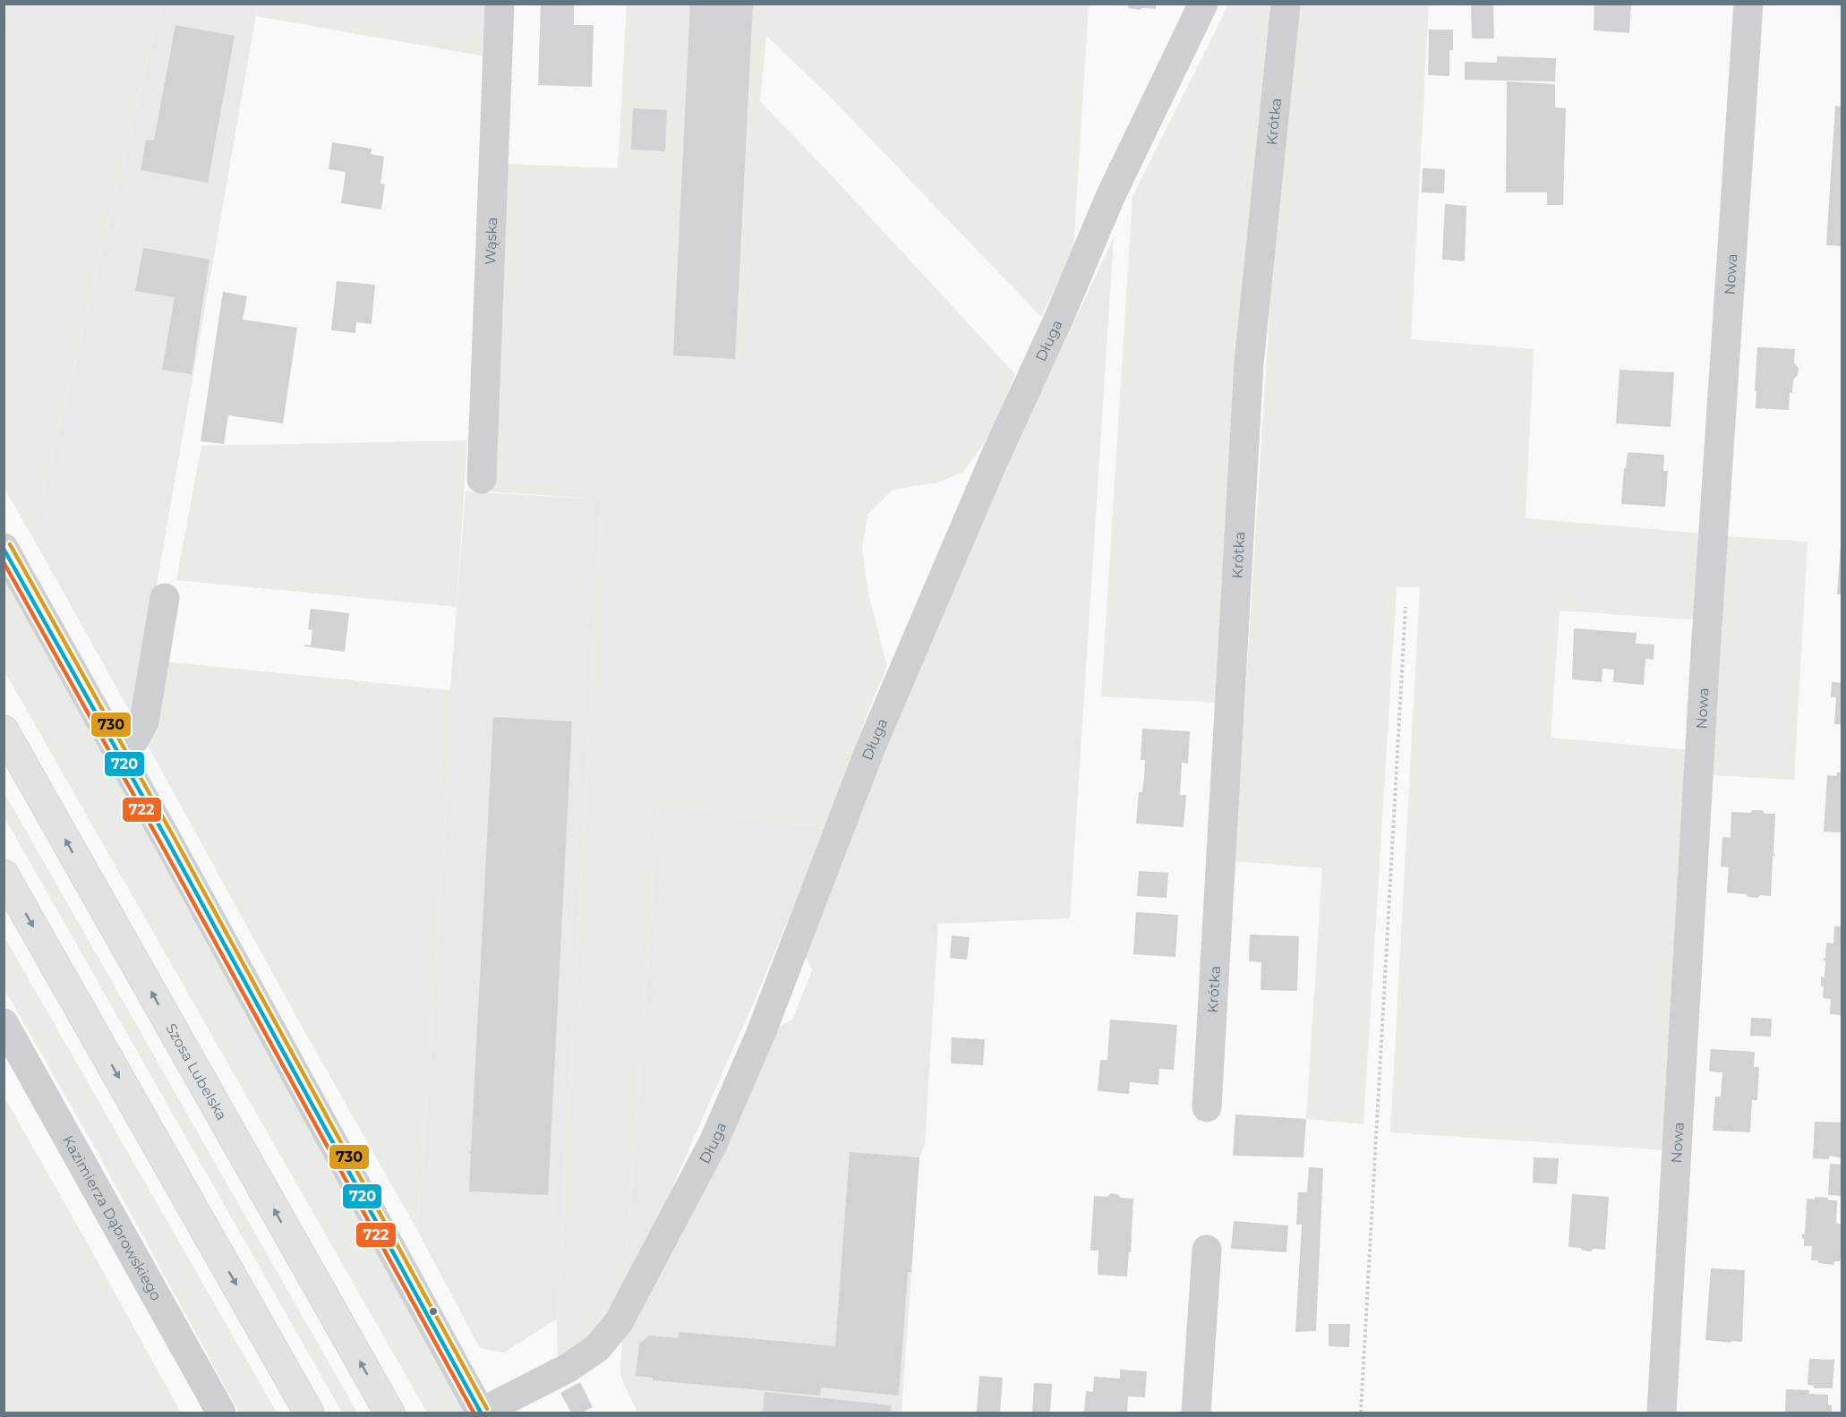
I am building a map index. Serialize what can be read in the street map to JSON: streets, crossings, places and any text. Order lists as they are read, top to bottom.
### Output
{
  "streets": {
    "highway": ["Szosa Lubelska"],
    "street": [
      "Krótka",
      "Wąska",
      "Nowa",
      "Długa",
      "Kazimierza Dąbrowskiego"
    ]
  },
  "lines": ["transit line 730", "transit line 720", "transit line 722"]
}
